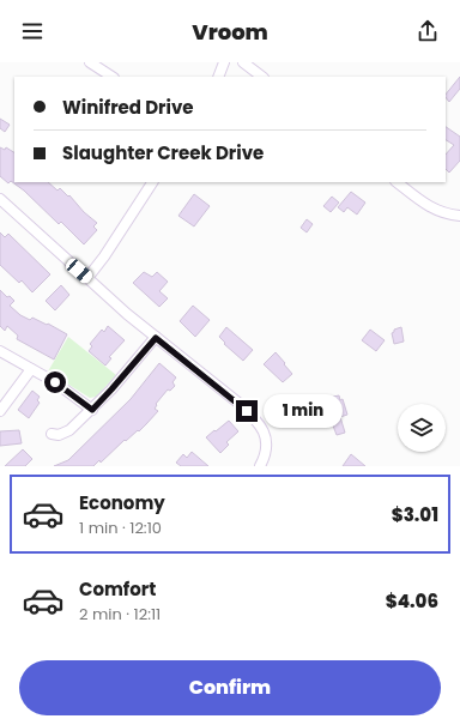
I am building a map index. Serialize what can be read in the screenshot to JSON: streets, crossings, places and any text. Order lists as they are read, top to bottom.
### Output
{
  "page": {
    "header": "Vroom",
    "banner": ["Winifred Drive", "Slaughter Creek Drive"],
    "bubble": "1 min",
    "list": [
      {
        "name": "Economy",
        "note": "1 min · 12:10",
        "value": "$3.01"
      },
      {
        "name": "Comfort",
        "note": "2 min · 12:11",
        "value": "$4.06"
      }
    ],
    "buttons": "Confirm"
  }
}
